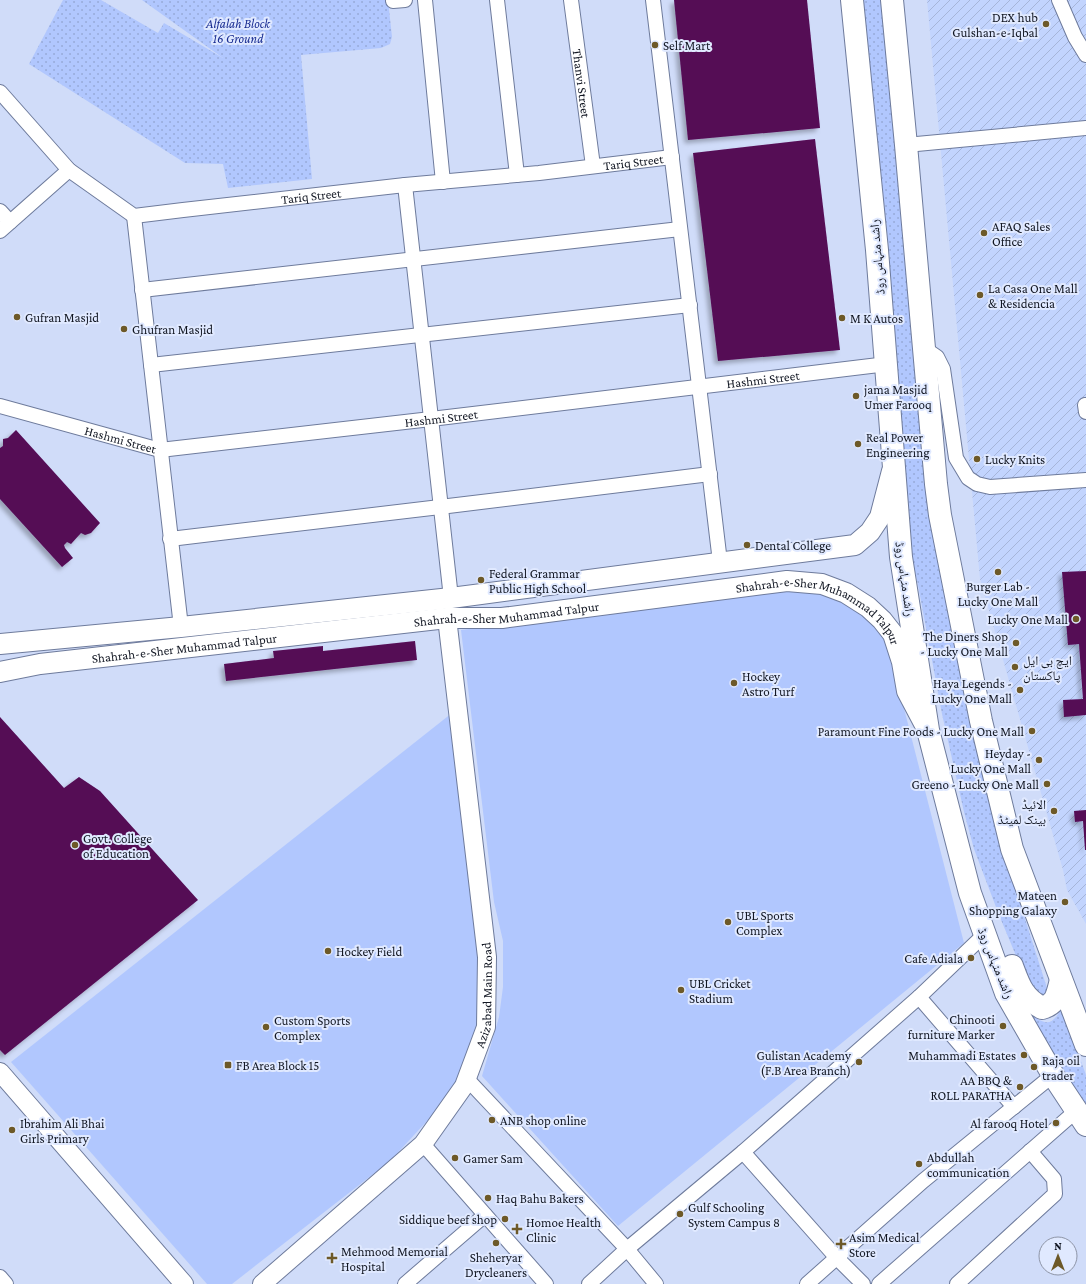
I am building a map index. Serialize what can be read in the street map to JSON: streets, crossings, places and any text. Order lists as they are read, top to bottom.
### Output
{
  "streets": {
    "main road": ["راشد منہاس روڈ", "Shahrah-e-Sher Muhammad Talpur"],
    "street": [
      "Thanvi Street",
      "Tariq Street",
      "Hashmi Street",
      "Azizabad Main Road"
    ]
  },
  "crossings": [
    ["Thanvi Street", "Tariq Street"],
    ["راشد منہاس روڈ", "Hashmi Street"],
    ["راشد منہاس روڈ", "Shahrah-e-Sher Muhammad Talpur"],
    ["Shahrah-e-Sher Muhammad Talpur", "Azizabad Main Road"]
  ],
  "parks": ["Alfalah Block 16 Ground"],
  "places": {
    "other": [
      "DEX hub Gulshan-e-Iqbal",
      "Self Mart",
      "AFAQ Sales Office",
      "La Casa One Mall & Residencia",
      "Gufran Masjid",
      "M K Autos",
      "Ghufran Masjid",
      "jama Masjid Umer Farooq",
      "Real Power Engineering",
      "Lucky Knits",
      "Dental College",
      "Burger Lab - Lucky One Mall",
      "Federal Grammar Public High School",
      "Lucky One Mall",
      "The Diners Shop - Lucky One Mall",
      "ایچ بی ایل پاکستان",
      "Hockey Astro Turf",
      "Haya Legends - Lucky One Mall",
      "Paramount Fine Foods - Lucky One Mall",
      "Heyday - Lucky One Mall",
      "Greeno - Lucky One Mall",
      "الائیڈ بینک لمیٹڈ",
      "Govt. College of Education",
      "Mateen Shopping Galaxy",
      "UBL Sports Complex",
      "Hockey Field",
      "Cafe Adiala",
      "UBL Cricket Stadium",
      "Chinooti furniture Marker",
      "Custom Sports Complex",
      "Muhammadi Estates",
      "Gulistan Academy (F.B Area Branch)",
      "Raja oil trader",
      "AA BBQ & ROLL PARATHA",
      "ANB shop online",
      "Al farooq Hotel",
      "Ibrahim Ali Bhai Girls Primary",
      "Gamer Sam",
      "Abdullah communication",
      "Haq Bahu Bakers",
      "Gulf Schooling System Campus 8",
      "Siddique beef shop",
      "Sheheryar Drycleaners"
    ],
    "transit": ["FB Area Block 15"],
    "health": ["Homoe Health Clinic", "Asim Medical Store", "Mehmood Memorial Hospital"]
  },
  "north": "top"
}
